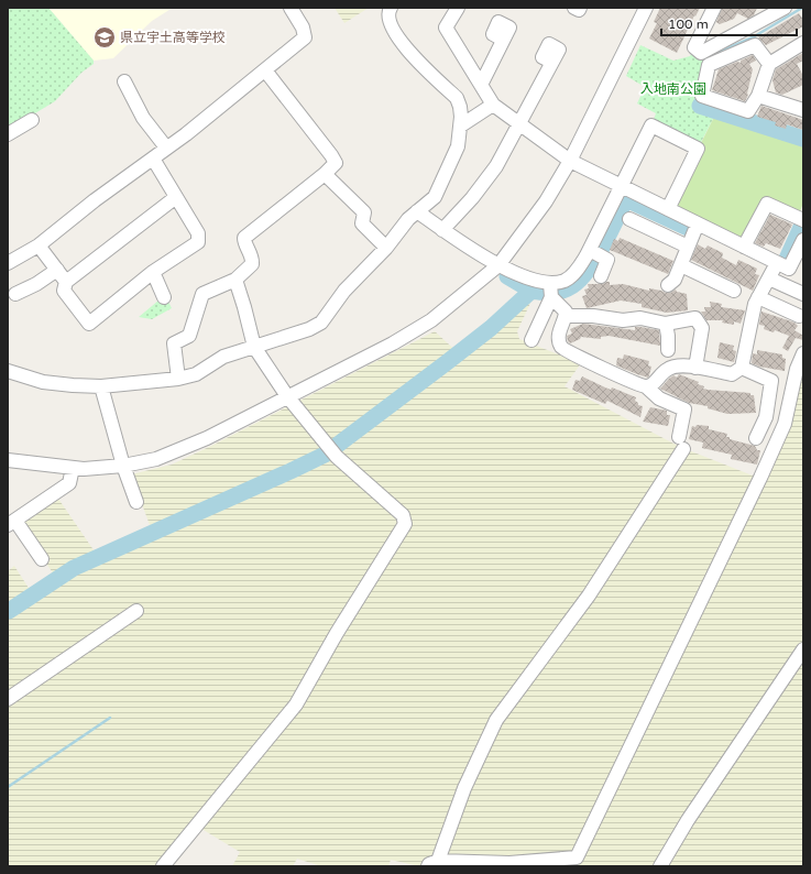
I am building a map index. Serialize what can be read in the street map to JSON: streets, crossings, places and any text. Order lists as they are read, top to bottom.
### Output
{
  "parks": ["入地南公園"],
  "places": {
    "school or university": ["県立宇土高等学校"]
  },
  "scale_bar": "100 m"
}
